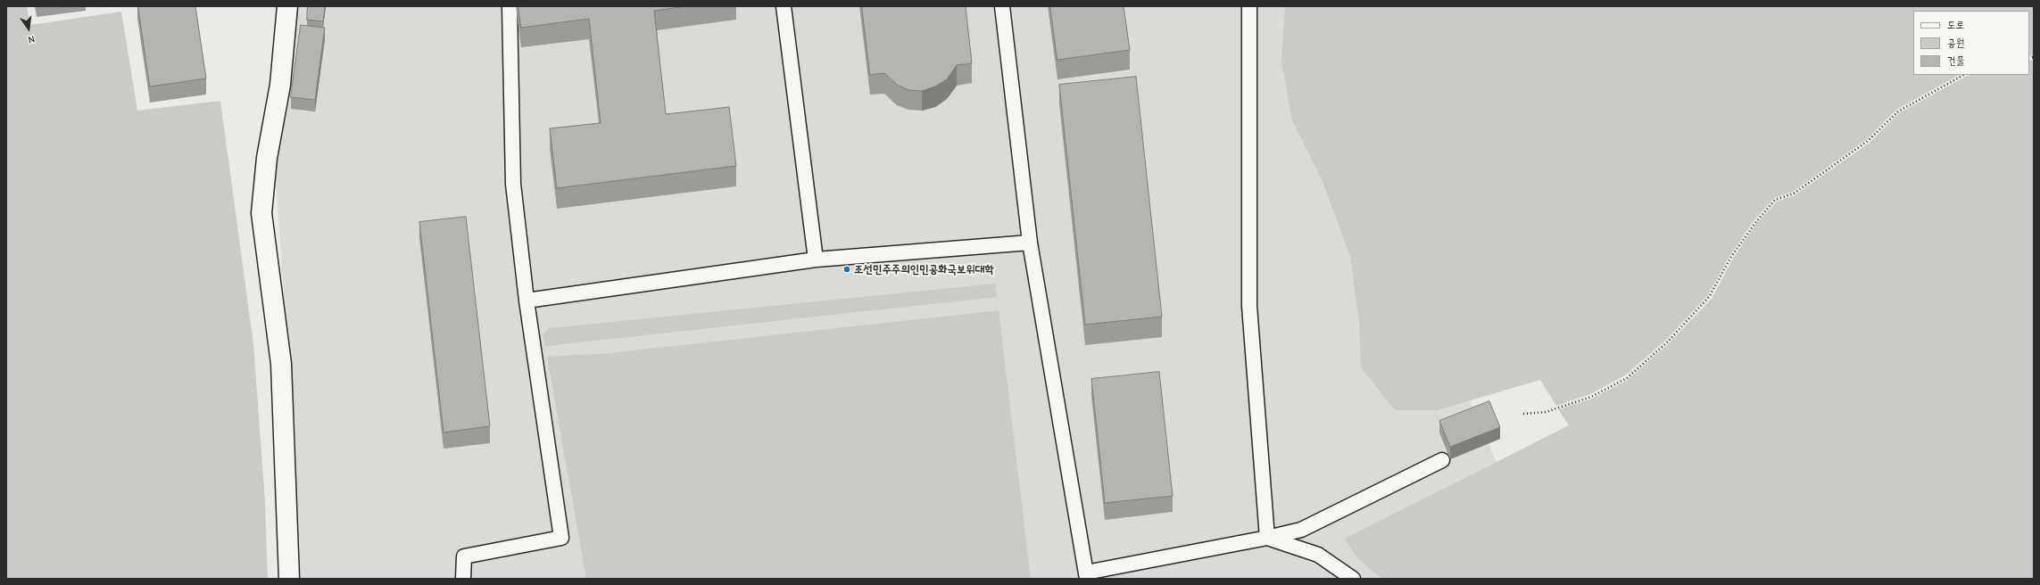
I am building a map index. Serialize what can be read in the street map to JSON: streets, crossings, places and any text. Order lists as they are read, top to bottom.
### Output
{
  "places": ["조선민주주의인민공화국보위대학"],
  "legend": ["도로", "공원", "건물"],
  "north": "bottom"
}
